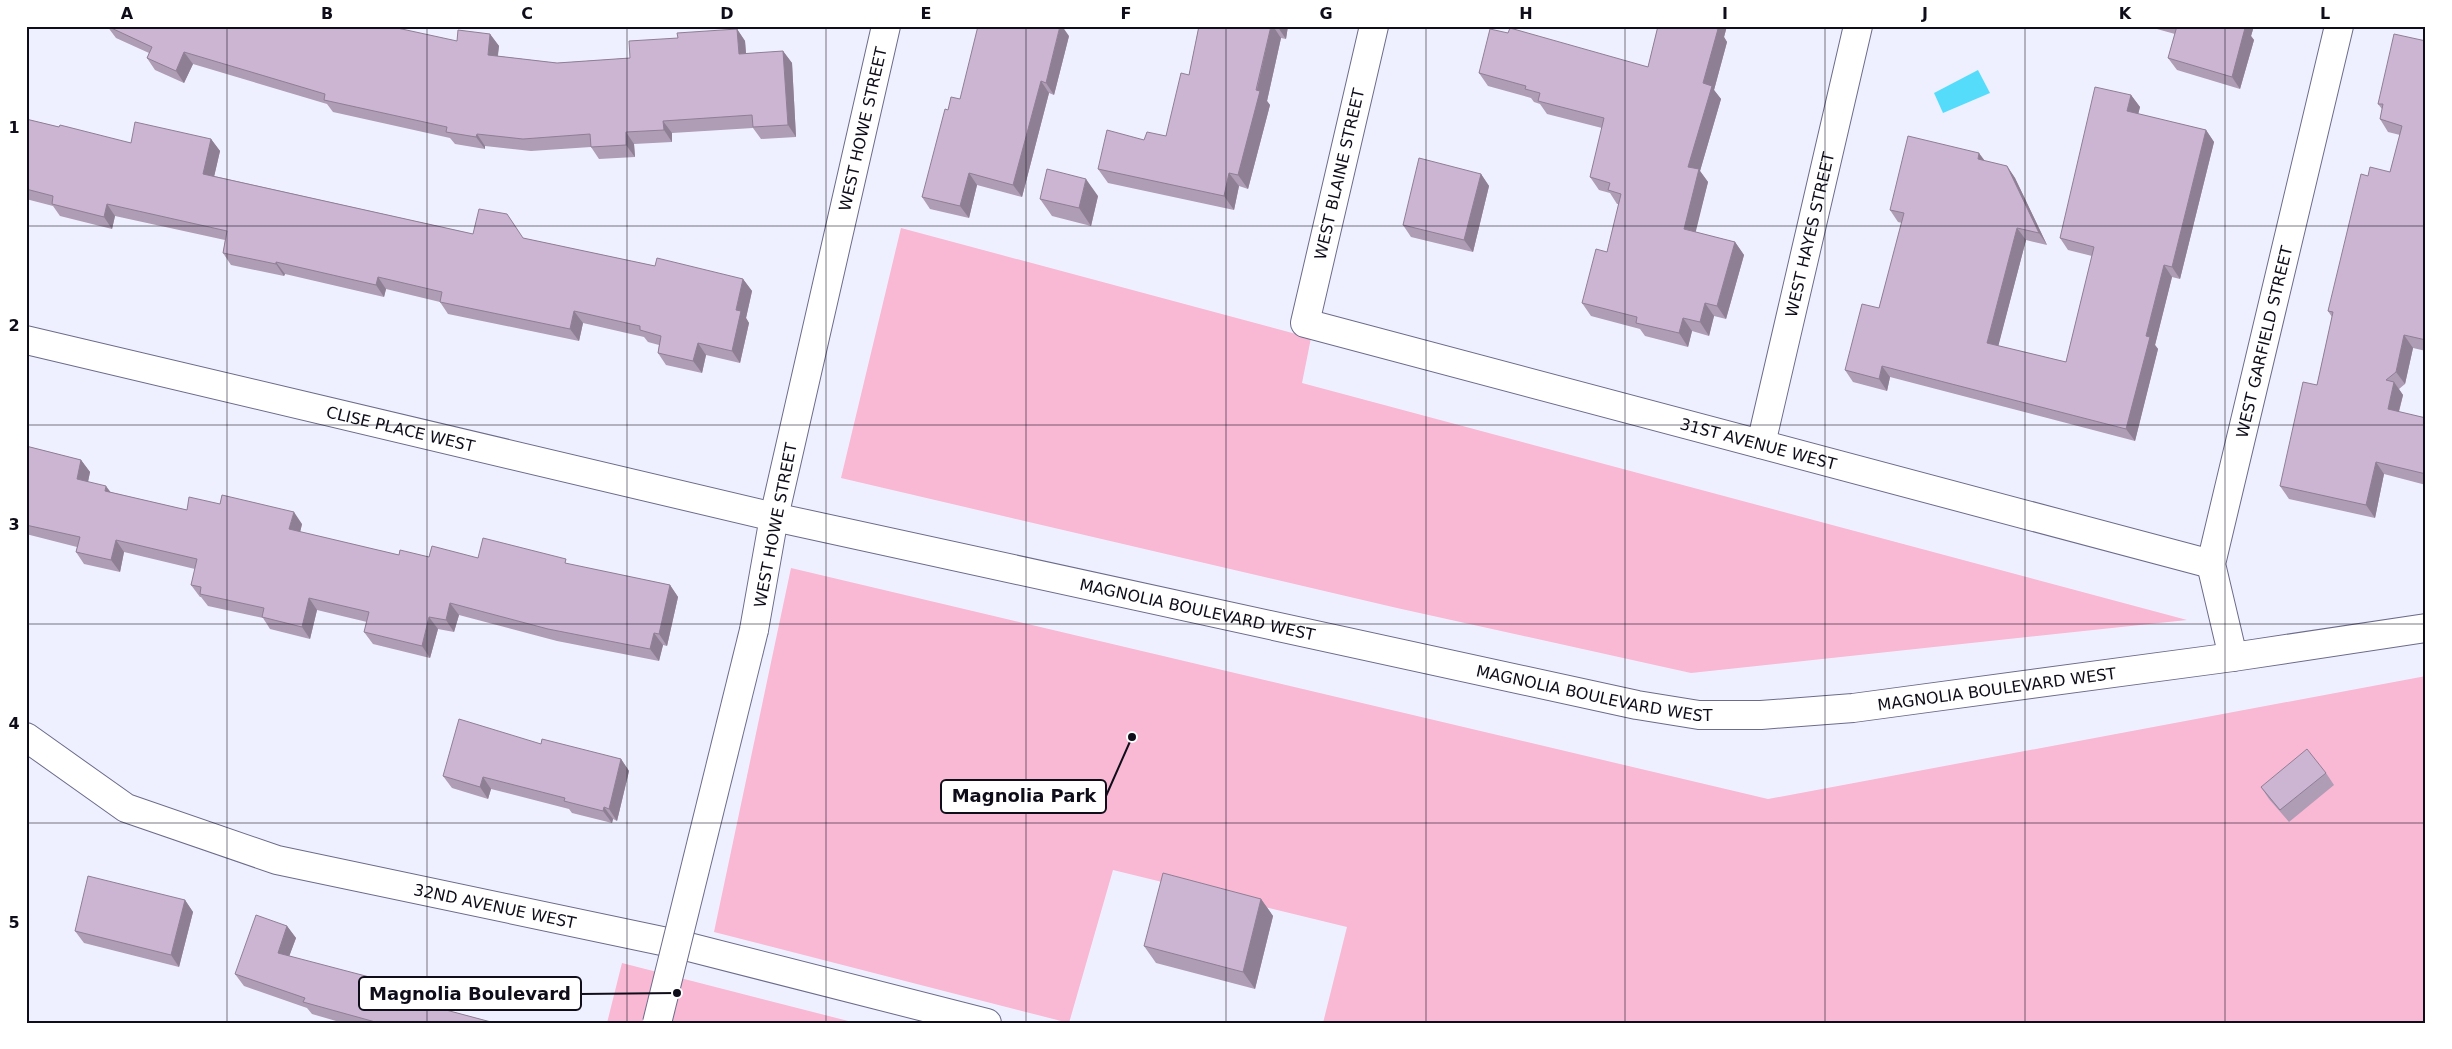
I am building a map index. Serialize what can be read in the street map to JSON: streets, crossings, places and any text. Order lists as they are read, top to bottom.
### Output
{
  "streets": {
    "street": [
      "WEST HOWE STREET",
      "WEST BLAINE STREET",
      "WEST HAYES STREET",
      "WEST GARFIELD STREET",
      "CLISE PLACE WEST",
      "31ST AVENUE WEST",
      "MAGNOLIA BOULEVARD WEST",
      "32ND AVENUE WEST"
    ]
  },
  "crossings": [
    ["WEST HOWE STREET", "CLISE PLACE WEST"],
    ["WEST HOWE STREET", "MAGNOLIA BOULEVARD WEST"],
    ["WEST BLAINE STREET", "31ST AVENUE WEST"],
    ["WEST HAYES STREET", "31ST AVENUE WEST"],
    ["WEST GARFIELD STREET", "31ST AVENUE WEST"],
    ["WEST GARFIELD STREET", "MAGNOLIA BOULEVARD WEST"],
    ["CLISE PLACE WEST", "MAGNOLIA BOULEVARD WEST"]
  ],
  "places": ["Magnolia Park", "Magnolia Boulevard"],
  "grid": {
    "columns": [
      "A",
      "B",
      "C",
      "D",
      "E",
      "F",
      "G",
      "H",
      "I",
      "J",
      "K",
      "L"
    ],
    "rows": [
      "1",
      "2",
      "3",
      "4",
      "5"
    ]
  }
}
